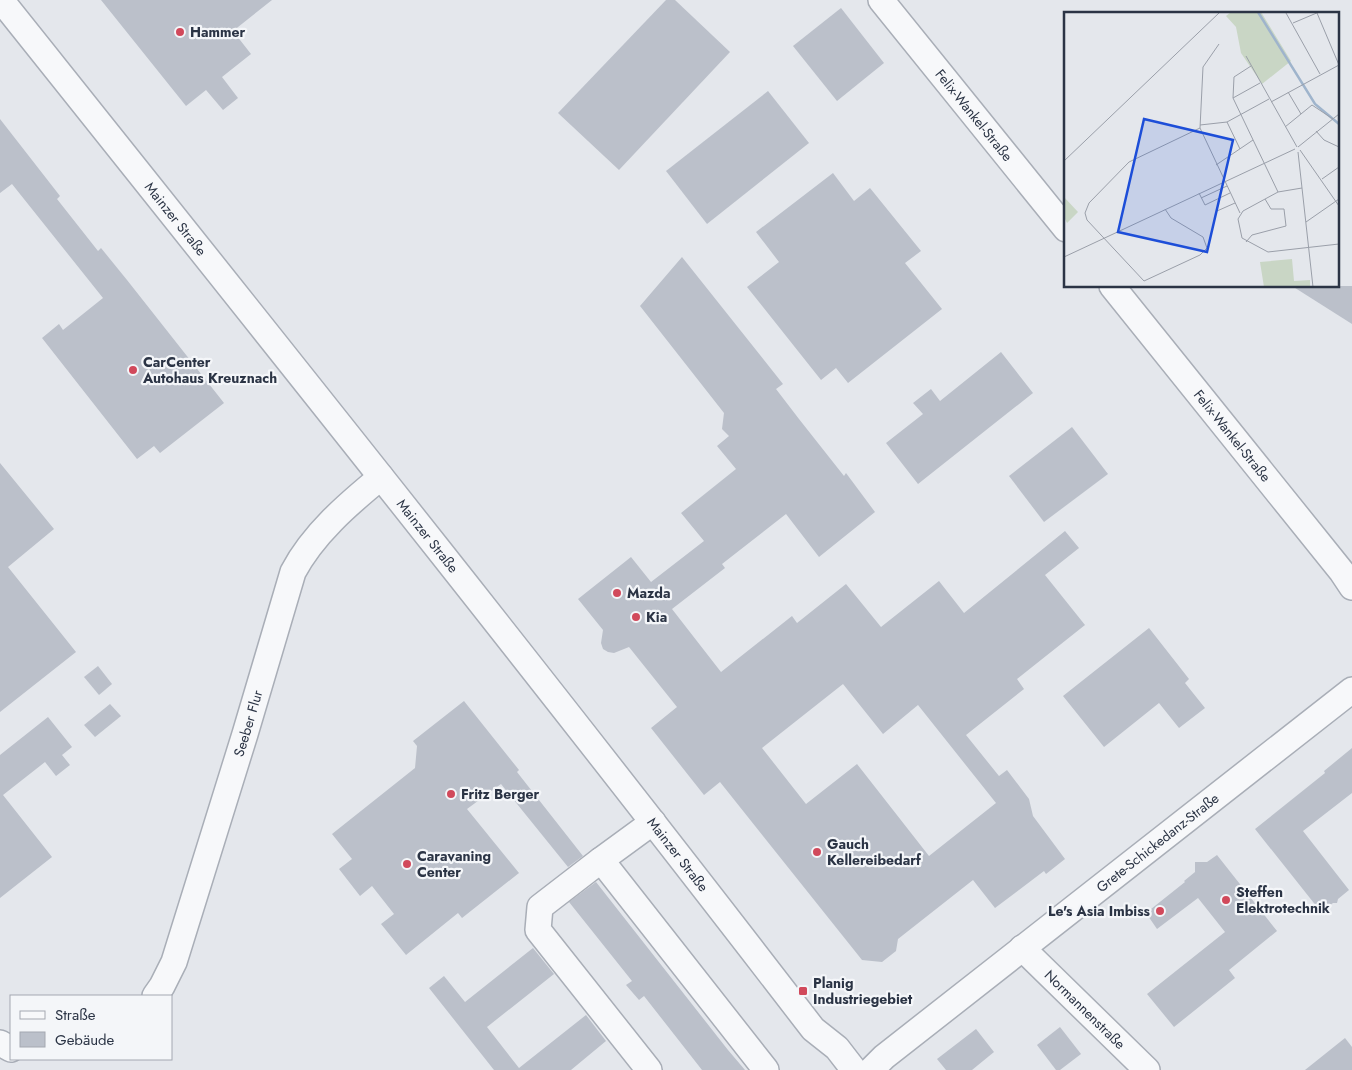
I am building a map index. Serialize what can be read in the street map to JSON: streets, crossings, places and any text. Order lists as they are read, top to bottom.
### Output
{
  "streets": {
    "street": [
      "Felix-Wankel-Straße",
      "Mainzer Straße",
      "Seeber Flur",
      "Grete-Schickedanz-Straße",
      "Normannenstraße"
    ]
  },
  "crossings": [
    ["Mainzer Straße", "Seeber Flur"],
    ["Grete-Schickedanz-Straße", "Normannenstraße"]
  ],
  "places": {
    "other": [
      "Hammer",
      "CarCenter Autohaus Kreuznach",
      "Mazda",
      "Kia",
      "Fritz Berger",
      "Gauch Kellereibedarf",
      "Caravaning Center",
      "Steffen Elektrotechnik",
      "Le's Asia Imbiss"
    ],
    "transit": ["Planig Industriegebiet"]
  },
  "legend": ["Straße", "Gebäude"]
}
